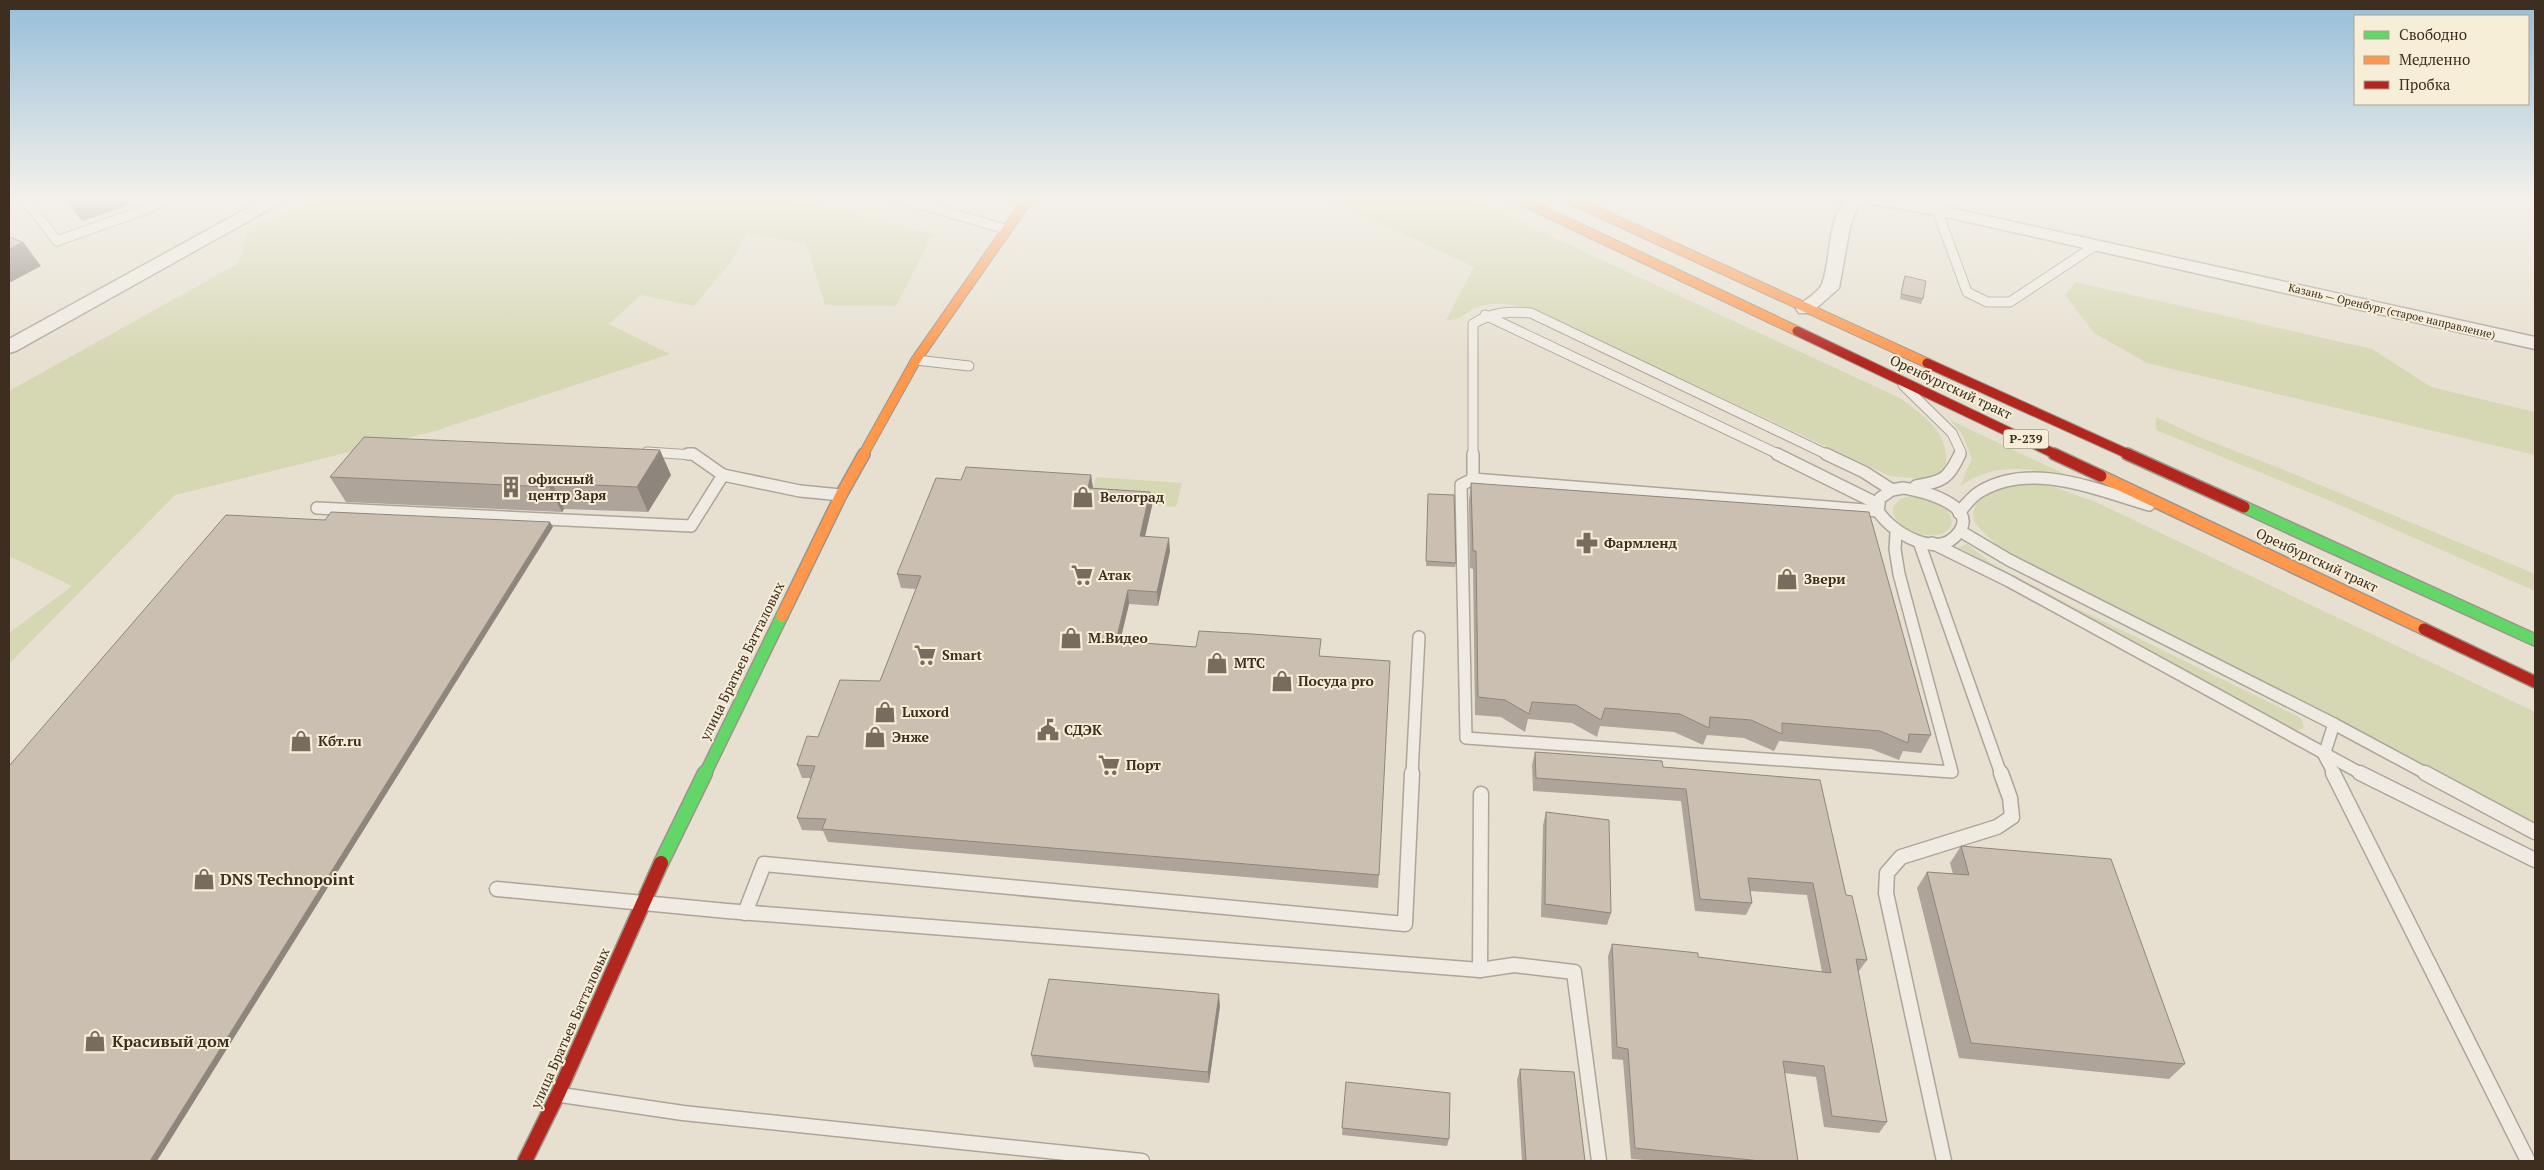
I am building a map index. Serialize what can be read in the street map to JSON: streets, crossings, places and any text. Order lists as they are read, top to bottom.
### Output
{
  "streets": {
    "main road": ["Оренбургский тракт", "Р-239", "улица Братьев Батталовых"],
    "street": ["Казань — Оренбург (старое направление)"]
  },
  "places": {
    "building": ["офисный центр Заря"],
    "shop": [
      "Велоград",
      "Звери",
      "М.Видео",
      "МТС",
      "Посуда pro",
      "Luxord",
      "Энже",
      "Кбт.ru",
      "DNS Technopoint",
      "Красивый дом"
    ],
    "pharmacy": ["Фармленд"],
    "supermarket": ["Атак", "Smart", "Порт"],
    "public building": ["СДЭК"]
  },
  "legend": ["Свободно", "Медленно", "Пробка"]
}
